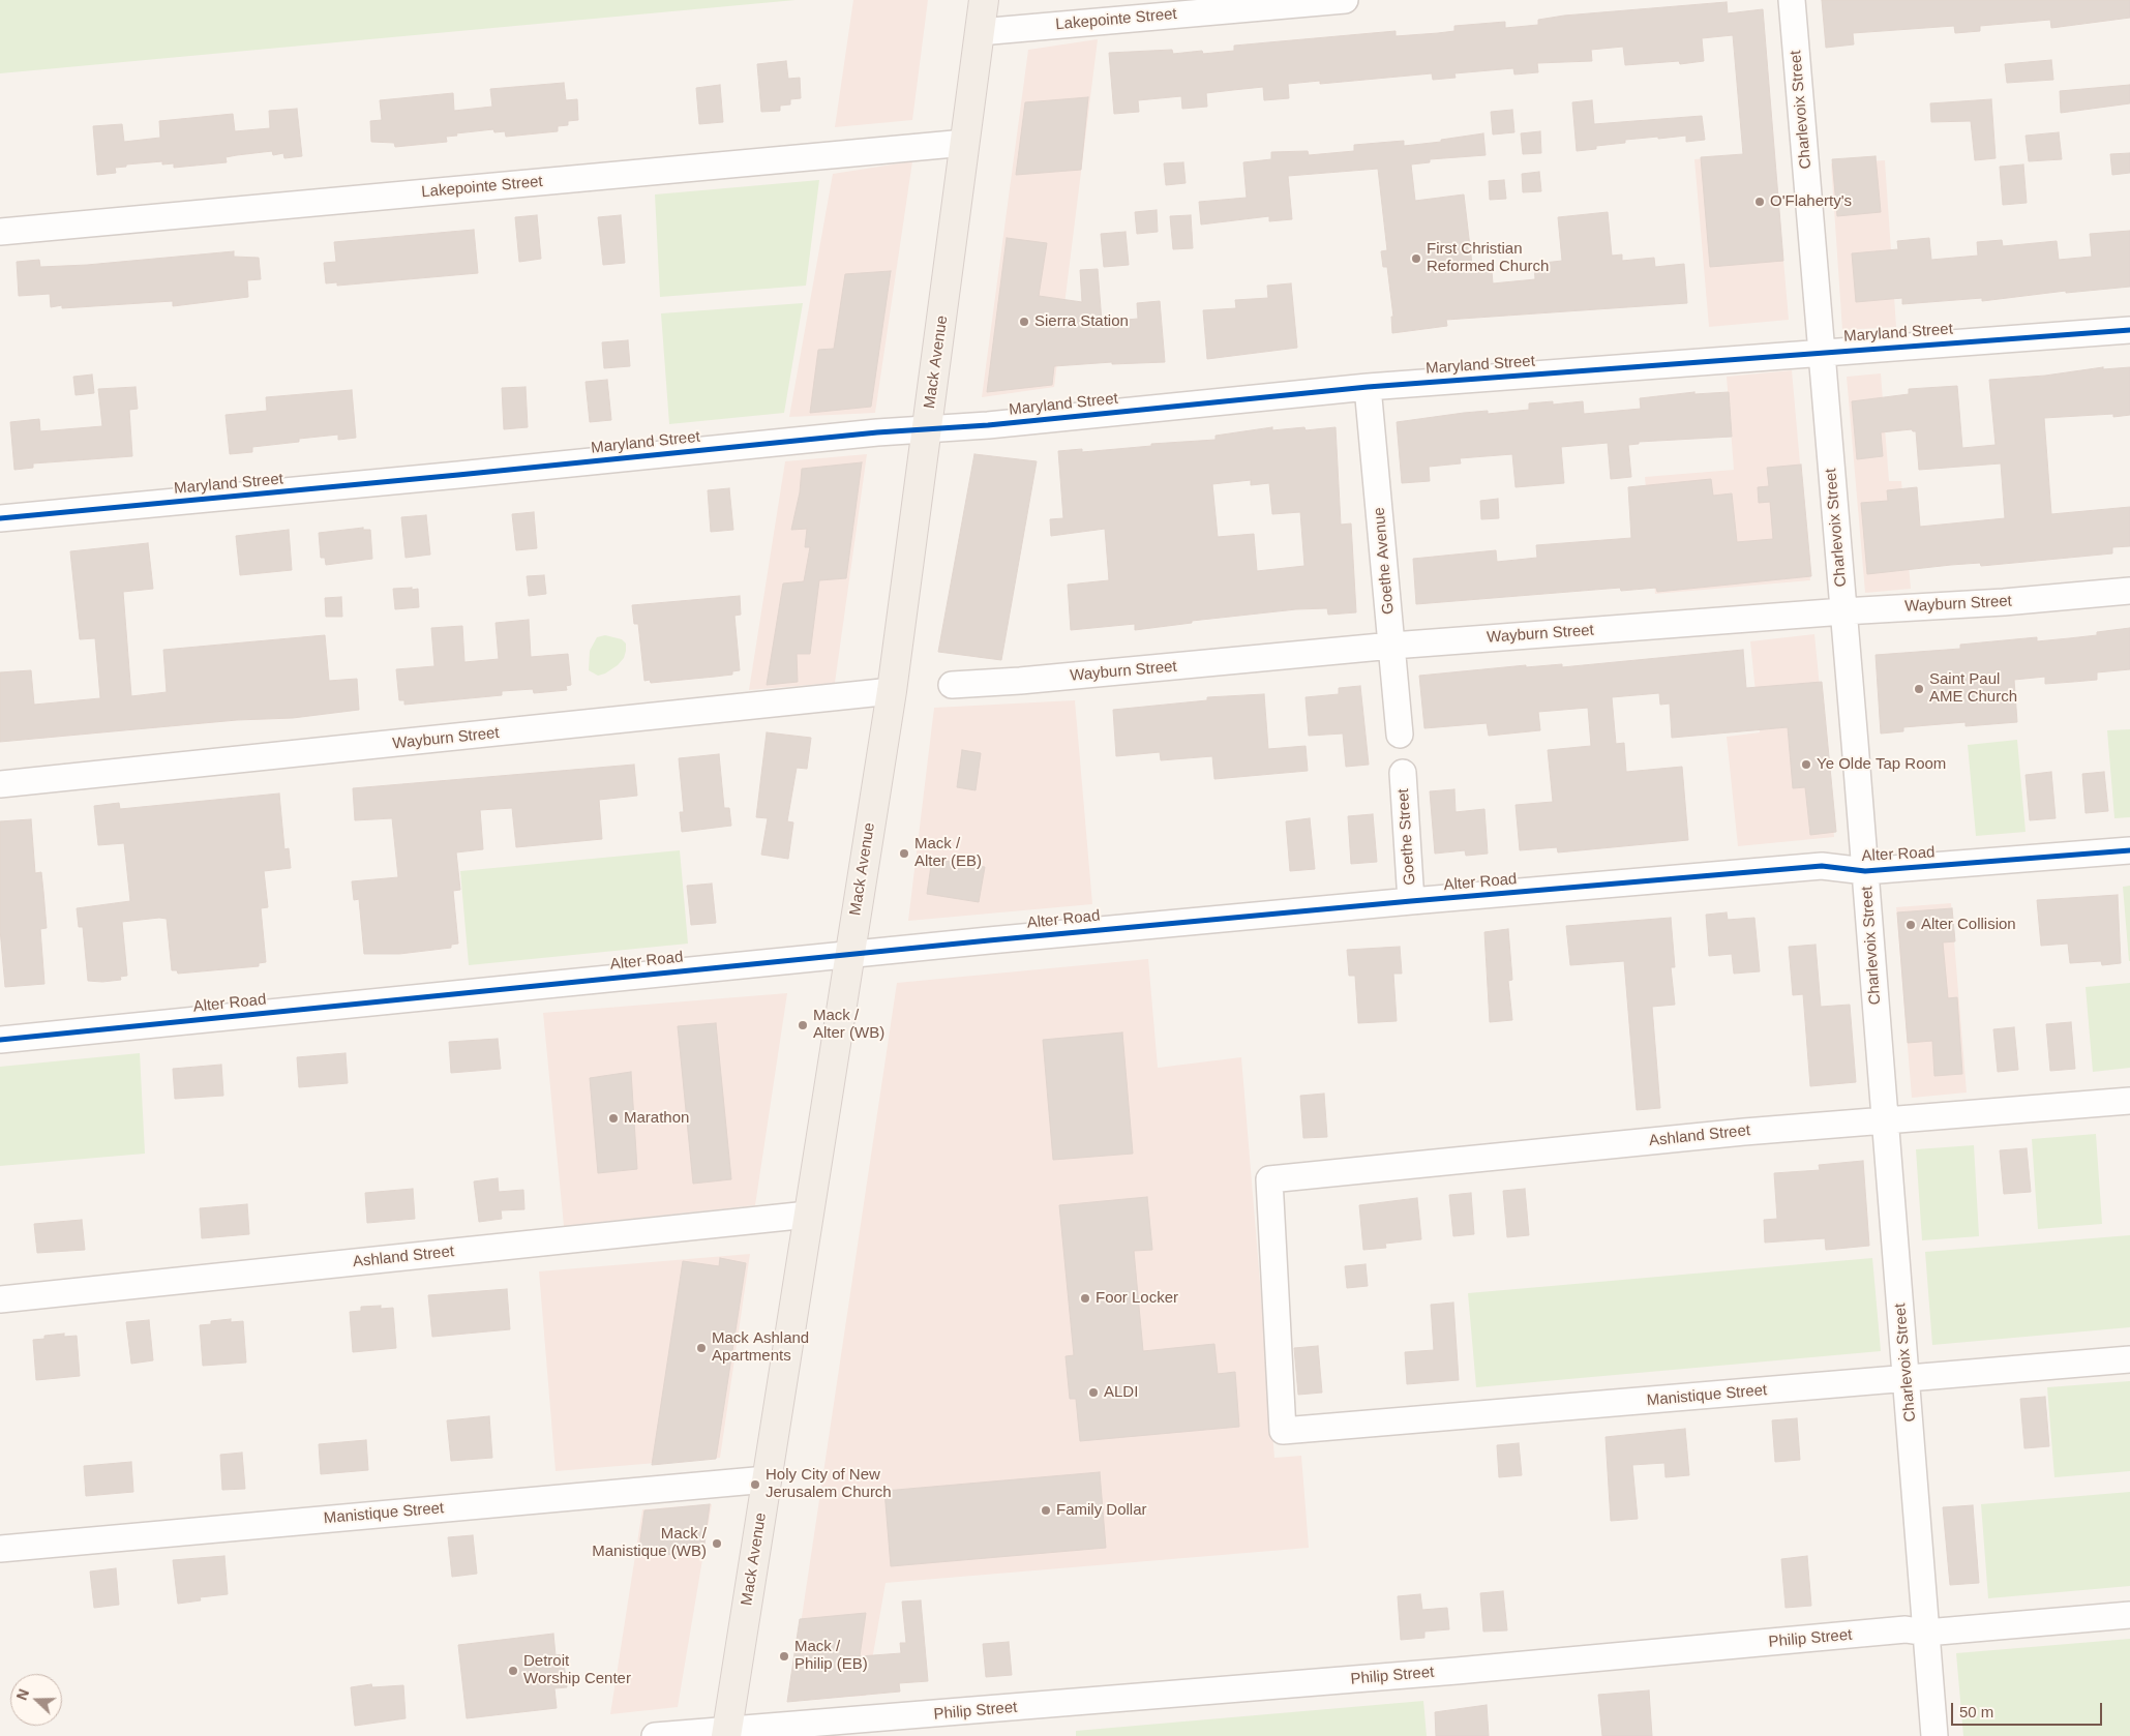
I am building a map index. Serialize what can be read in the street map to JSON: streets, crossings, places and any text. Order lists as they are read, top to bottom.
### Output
{
  "streets": {
    "main road": ["Mack Avenue"],
    "street": [
      "Lakepointe Street",
      "Charlevoix Street",
      "Maryland Street",
      "Goethe Avenue",
      "Wayburn Street",
      "Goethe Street",
      "Alter Road",
      "Ashland Street",
      "Manistique Street",
      "Philip Street"
    ]
  },
  "crossings": [
    ["Lakepointe Street", "Mack Avenue"],
    ["Charlevoix Street", "Maryland Street"],
    ["Charlevoix Street", "Wayburn Street"],
    ["Charlevoix Street", "Alter Road"],
    ["Charlevoix Street", "Ashland Street"],
    ["Charlevoix Street", "Manistique Street"],
    ["Charlevoix Street", "Philip Street"],
    ["Maryland Street", "Mack Avenue"],
    ["Maryland Street", "Goethe Avenue"],
    ["Mack Avenue", "Wayburn Street"],
    ["Mack Avenue", "Alter Road"],
    ["Mack Avenue", "Ashland Street"],
    ["Mack Avenue", "Manistique Street"],
    ["Mack Avenue", "Philip Street"],
    ["Goethe Avenue", "Wayburn Street"],
    ["Goethe Street", "Alter Road"],
    ["Ashland Street", "Manistique Street"]
  ],
  "places": [
    "O'Flaherty's",
    "First Christian Reformed Church",
    "Sierra Station",
    "Saint Paul AME Church",
    "Ye Olde Tap Room",
    "Mack / Alter (EB)",
    "Alter Collision",
    "Mack / Alter (WB)",
    "Marathon",
    "Foor Locker",
    "Mack Ashland Apartments",
    "ALDI",
    "Holy City of New Jerusalem Church",
    "Family Dollar",
    "Mack / Manistique (WB)",
    "Mack / Philip (EB)",
    "Detroit Worship Center"
  ],
  "scale_bar": "50 m",
  "north": "left"
}
